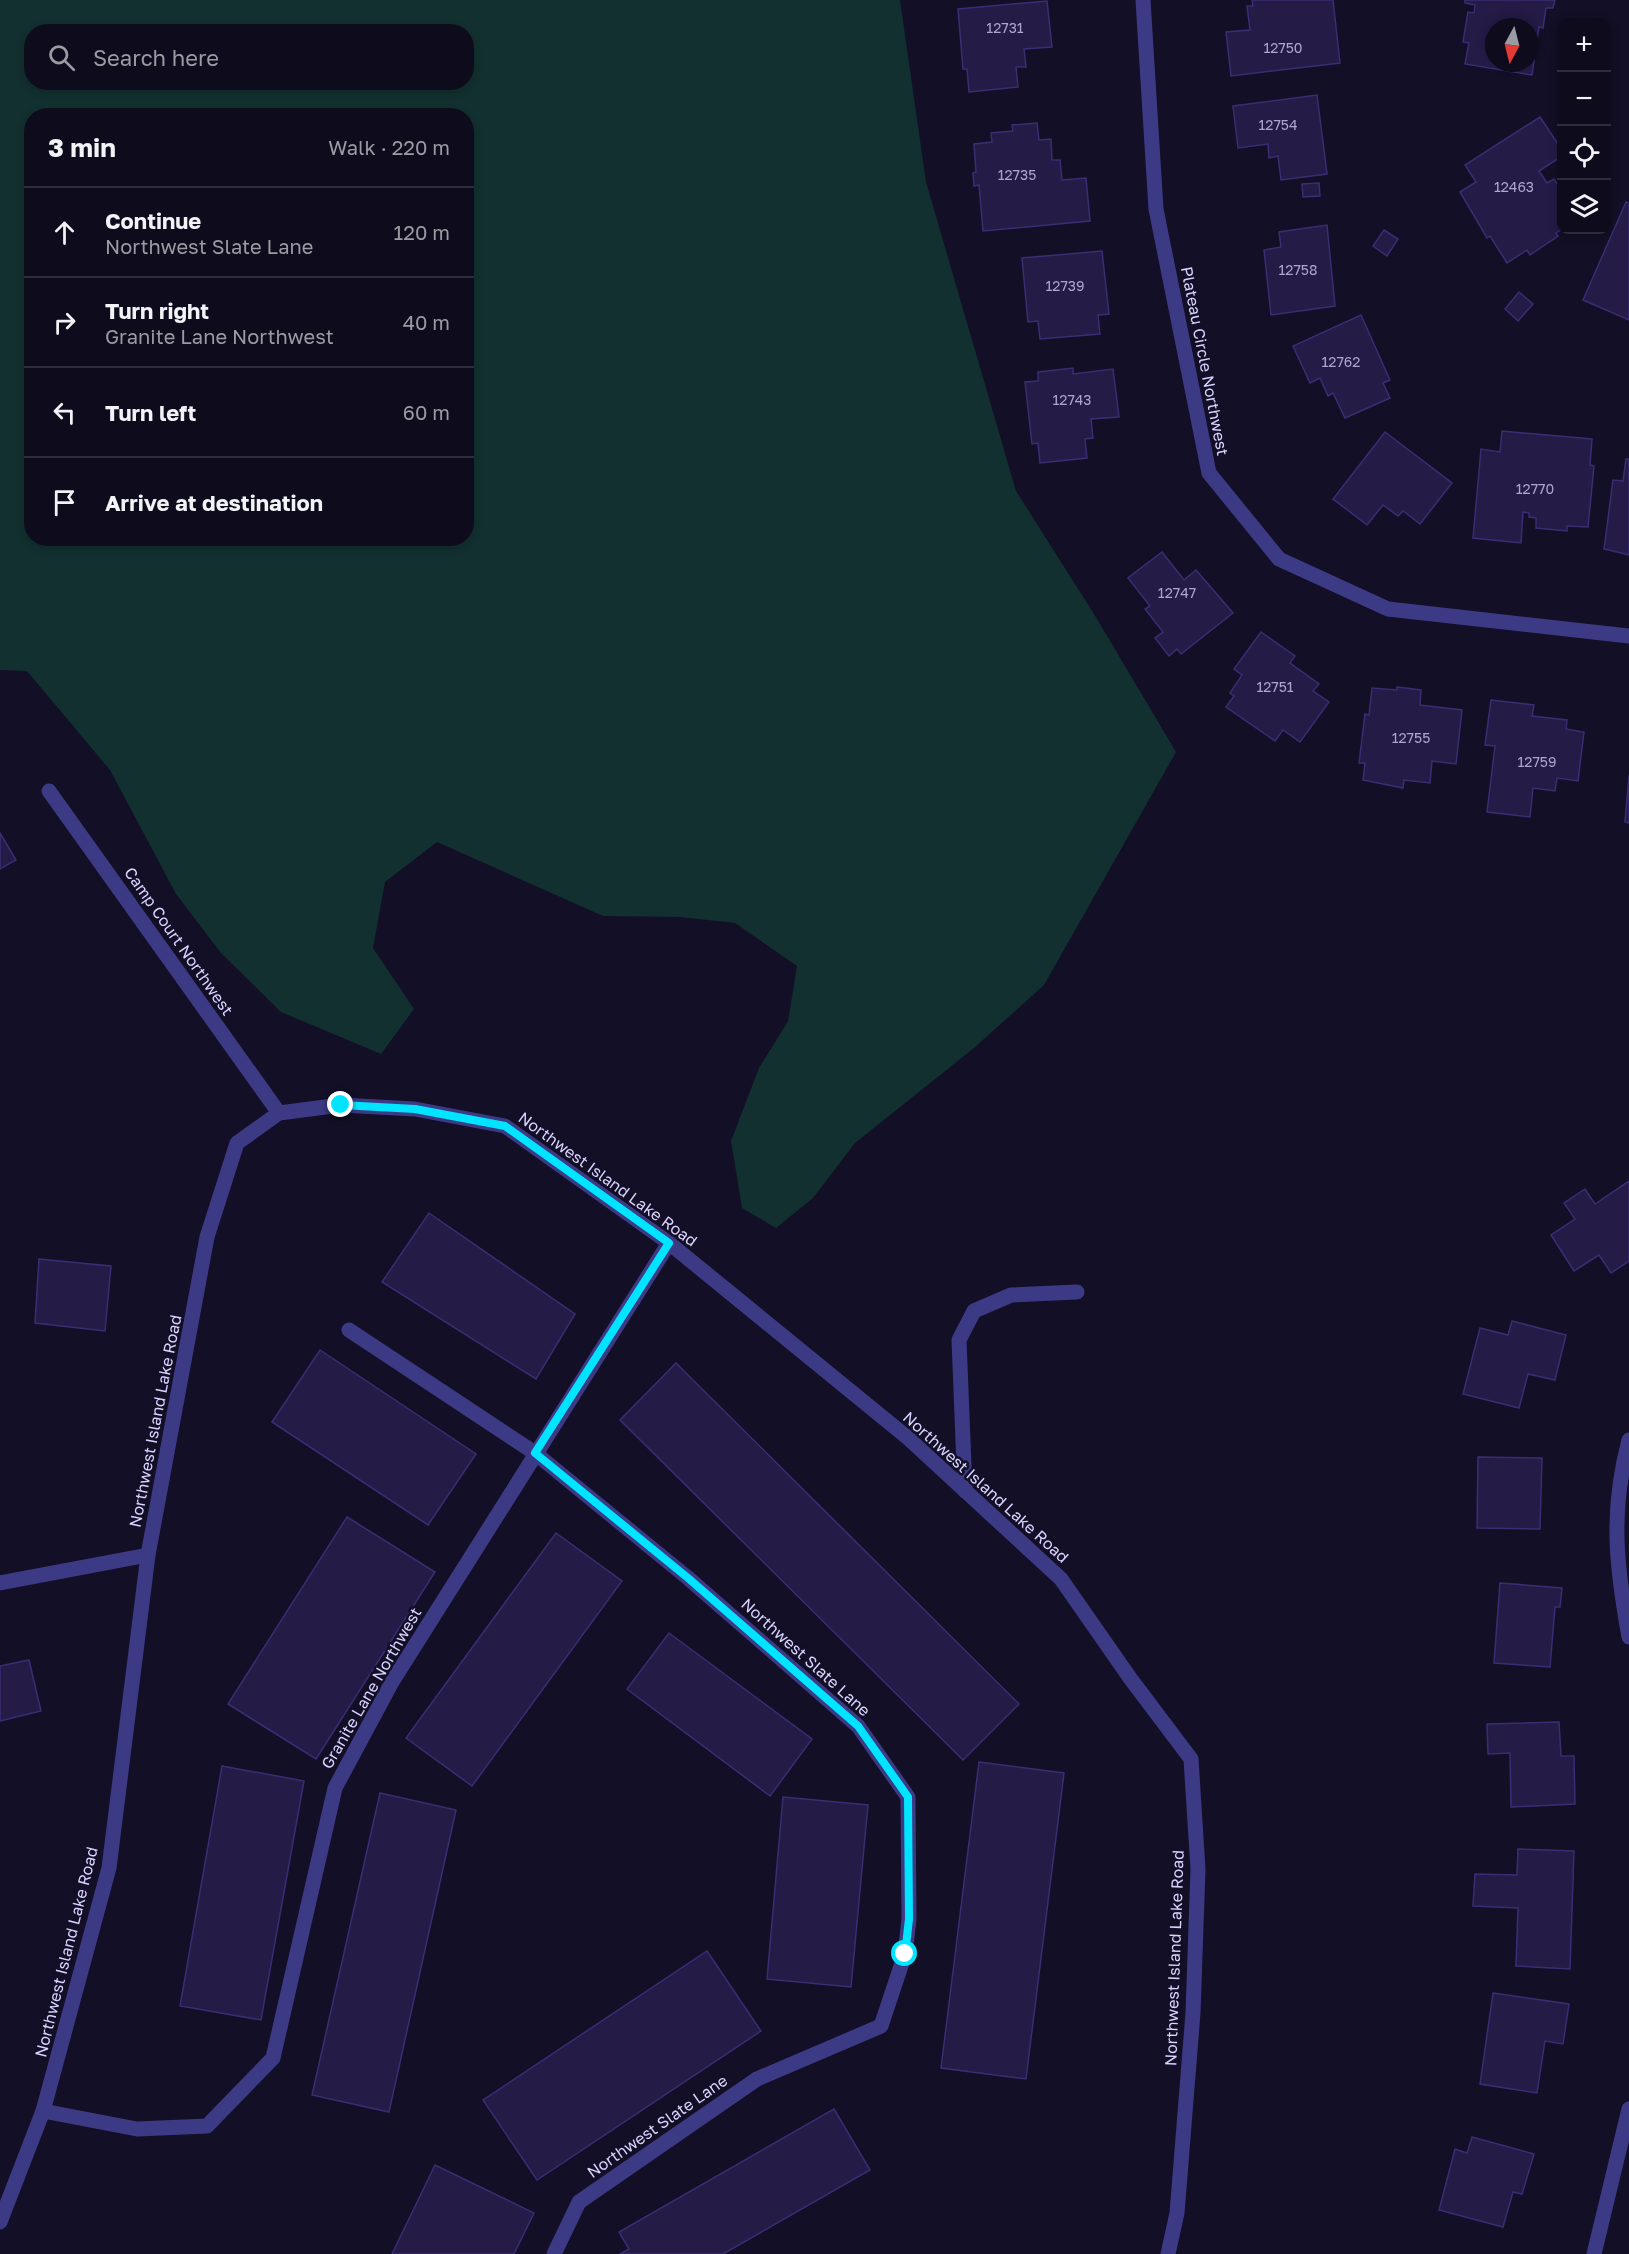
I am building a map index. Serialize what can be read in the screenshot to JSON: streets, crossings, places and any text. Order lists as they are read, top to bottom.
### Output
{
  "streets": {
    "street": [
      "Plateau Circle Northwest",
      "Camp Court Northwest",
      "Northwest Island Lake Road",
      "Northwest Slate Lane",
      "Granite Lane Northwest"
    ]
  },
  "crossings": [
    ["Camp Court Northwest", "Northwest Island Lake Road"],
    ["Northwest Island Lake Road", "Granite Lane Northwest"],
    ["Northwest Slate Lane", "Granite Lane Northwest"]
  ],
  "house_numbers": [
    "12731",
    "12750",
    "12754",
    "12735",
    "12463",
    "12758",
    "12739",
    "12762",
    "12743",
    "12770",
    "12747",
    "12751",
    "12755",
    "12759"
  ],
  "north": "bottom",
  "page": {
    "map_buttons": ["+", "−"],
    "search": "Search here",
    "heading": ["3 min", "Walk · 220 m"],
    "list": [
      ["Continue", "Northwest Slate Lane", "120 m"],
      ["Turn right", "Granite Lane Northwest", "40 m"],
      ["Turn left", "60 m"],
      "Arrive at destination"
    ]
  }
}
